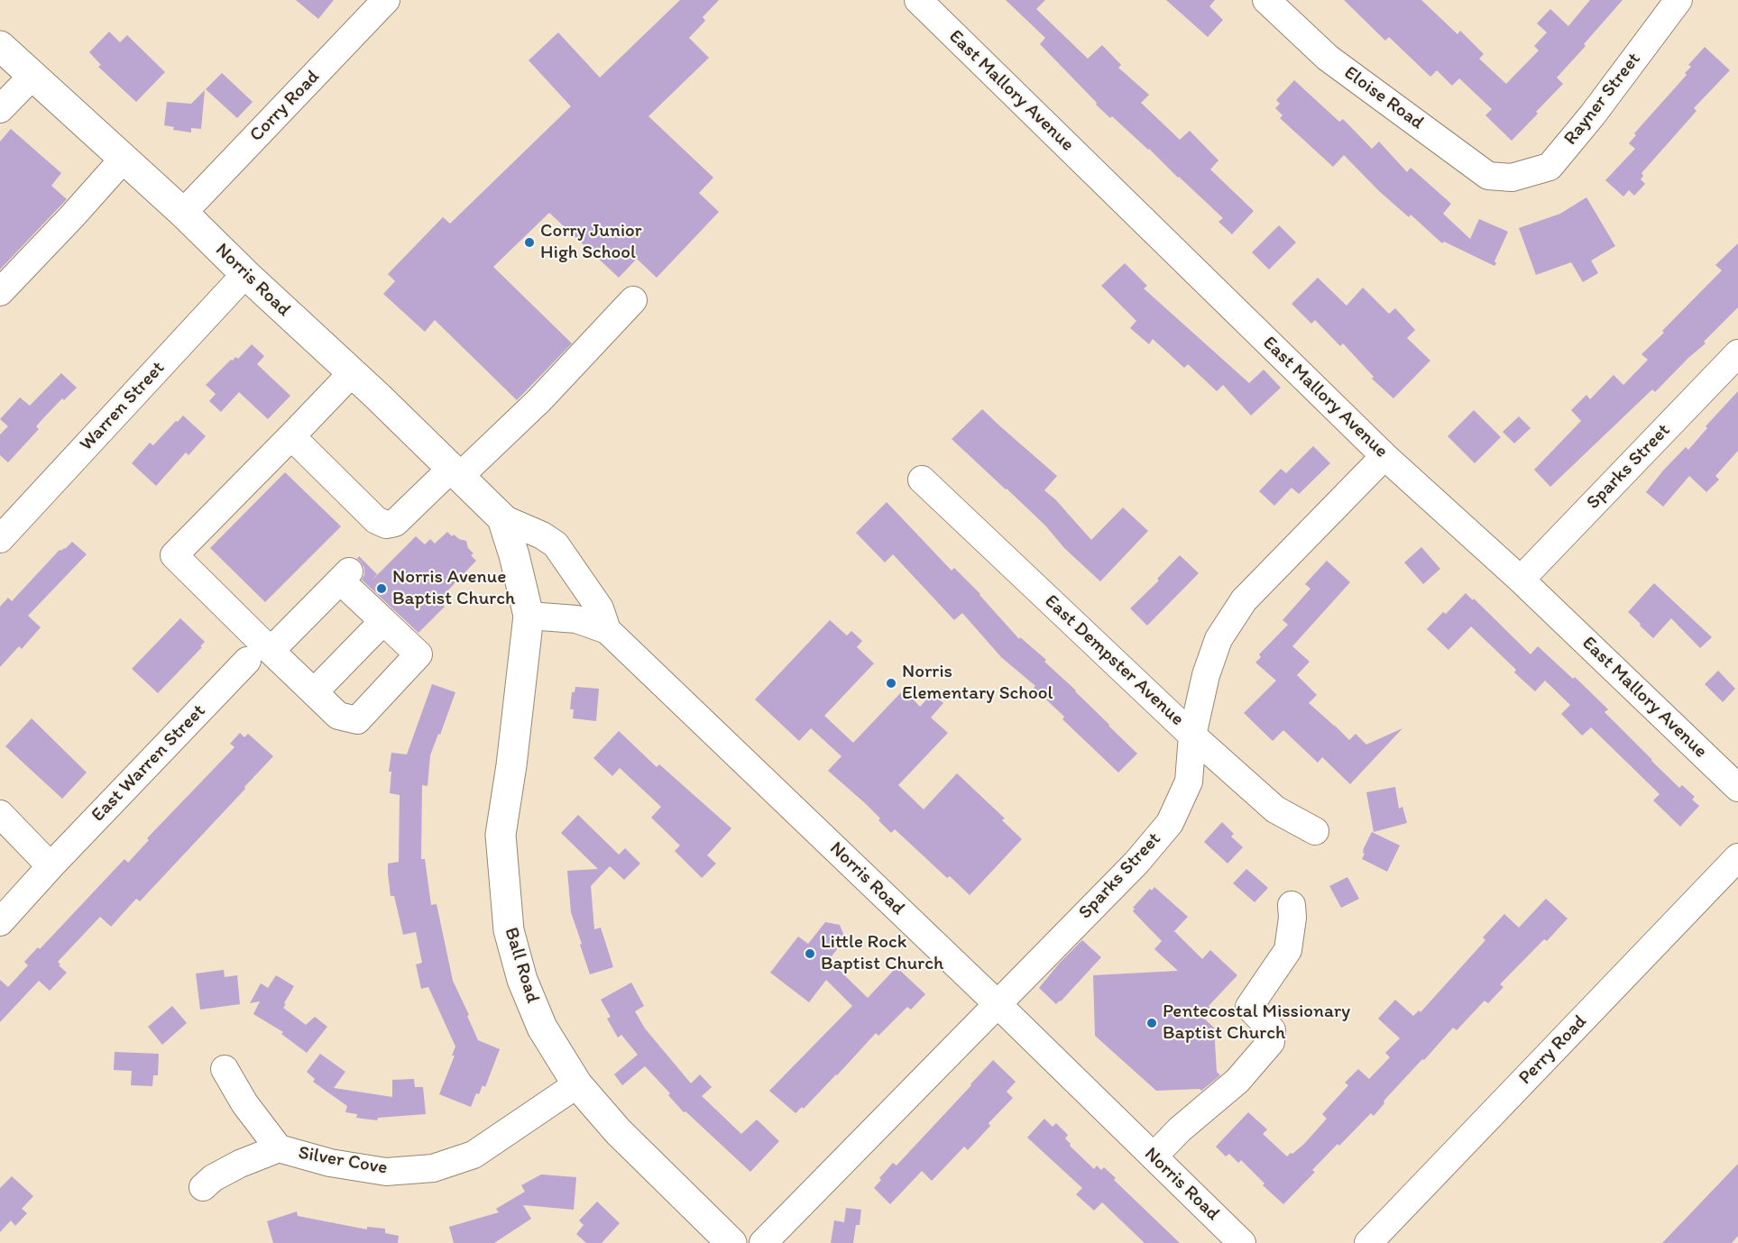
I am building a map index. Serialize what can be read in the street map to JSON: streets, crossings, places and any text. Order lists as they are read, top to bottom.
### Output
{
  "streets": {
    "main road": ["Norris Road", "Ball Road"],
    "street": [
      "East Mallory Avenue",
      "Eloise Road",
      "Rayner Street",
      "Corry Road",
      "Warren Street",
      "Sparks Street",
      "East Dempster Avenue",
      "East Warren Street",
      "Perry Road",
      "Silver Cove"
    ]
  },
  "crossings": [
    ["East Mallory Avenue", "Sparks Street"],
    ["Eloise Road", "Rayner Street"],
    ["Corry Road", "Norris Road"],
    ["Norris Road", "Warren Street"],
    ["Norris Road", "Sparks Street"],
    ["Norris Road", "Ball Road"],
    ["Sparks Street", "East Dempster Avenue"],
    ["Ball Road", "Silver Cove"]
  ],
  "places": [
    "Corry Junior High School",
    "Norris Avenue Baptist Church",
    "Norris Elementary School",
    "Little Rock Baptist Church",
    "Pentecostal Missionary Baptist Church"
  ]
}
